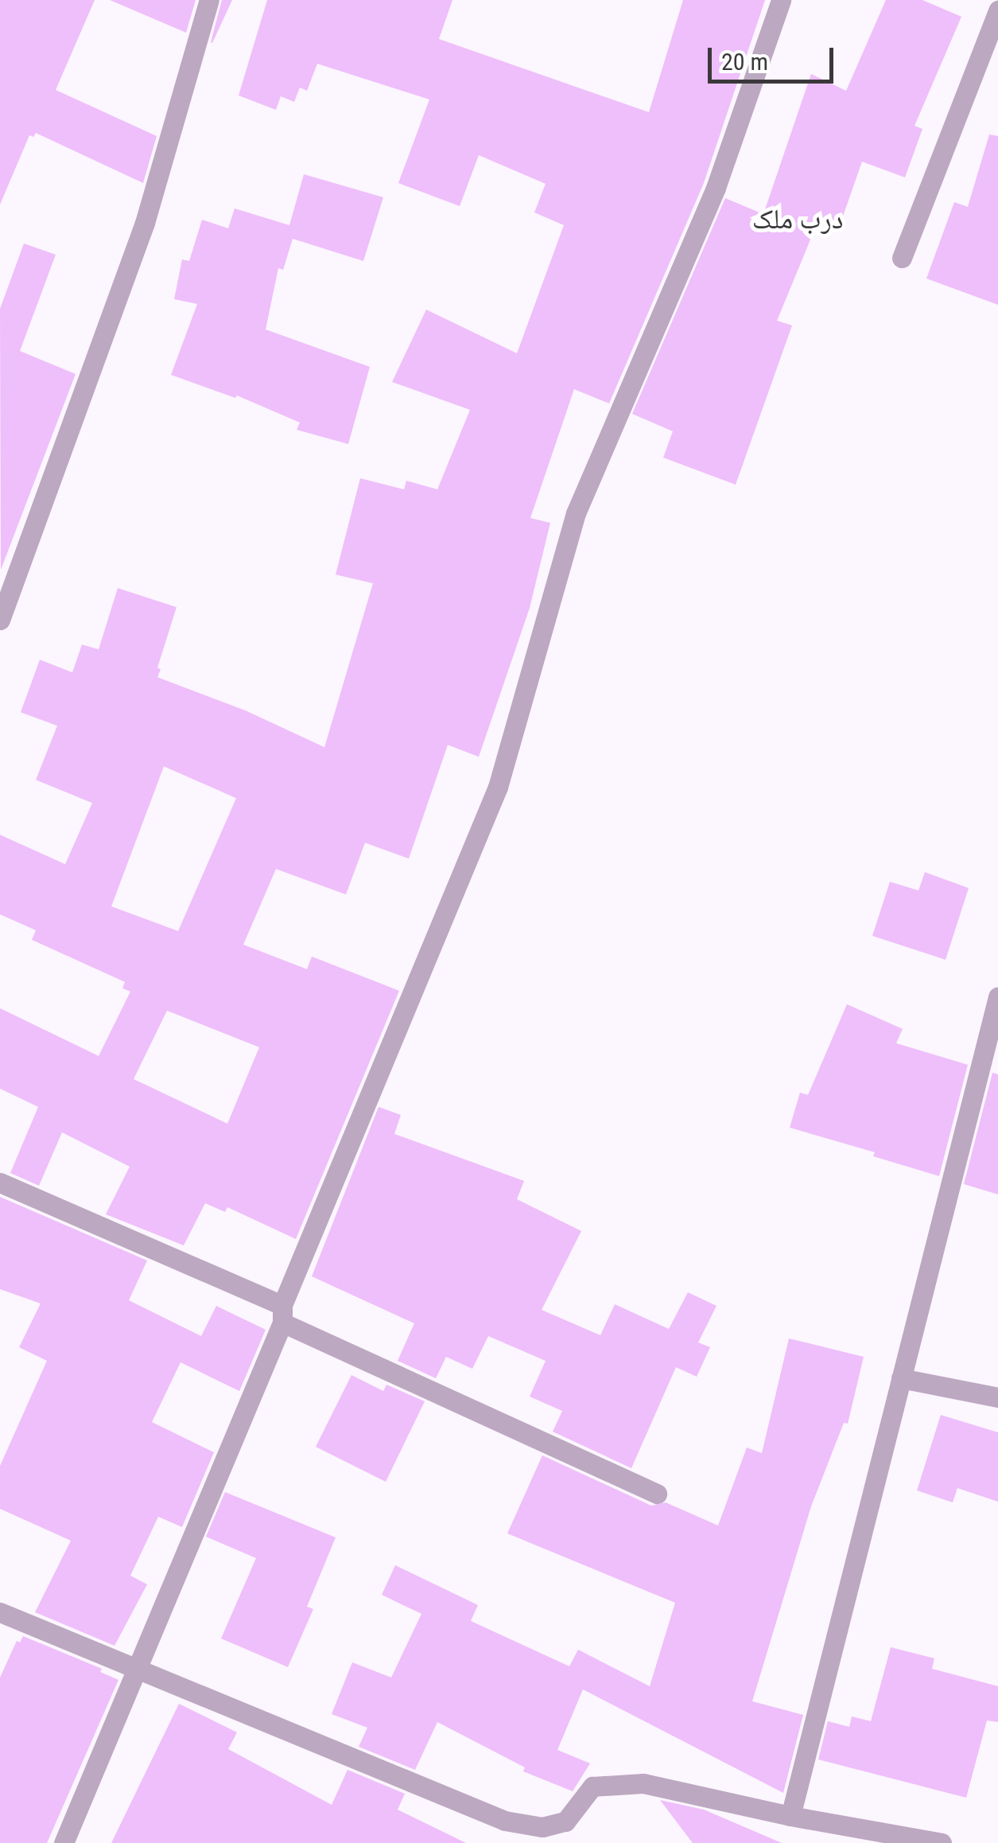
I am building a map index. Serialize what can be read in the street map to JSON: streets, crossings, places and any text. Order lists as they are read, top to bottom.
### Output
{
  "districts": ["درب ملک"],
  "scale_bar": "20 m"
}
